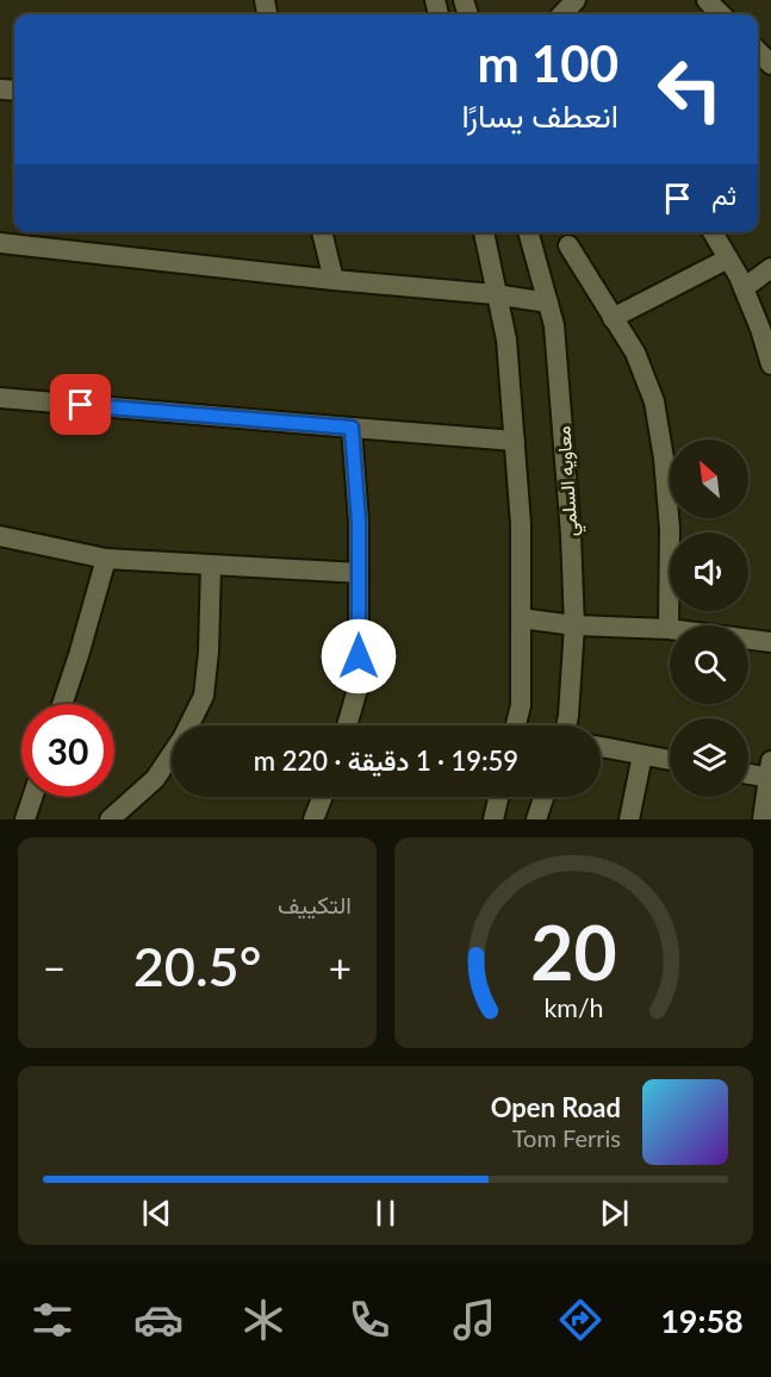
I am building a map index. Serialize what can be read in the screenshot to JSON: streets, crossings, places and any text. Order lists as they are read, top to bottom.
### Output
{
  "streets": {
    "street": ["معاويه السلمي"]
  },
  "north": "top left",
  "page": {
    "turn": ["100 m", "انعطف يسارًا"],
    "then": "ثم",
    "limit": "30",
    "trip": "19:59 · 1 دقيقة · 220 m",
    "tile": "التكييف",
    "heat": ["−", "20.5°", "+"],
    "song": ["Open Road", "Tom Ferris"],
    "tabs": "19:58",
    "gauge": ["20", "km/h"]
  }
}
